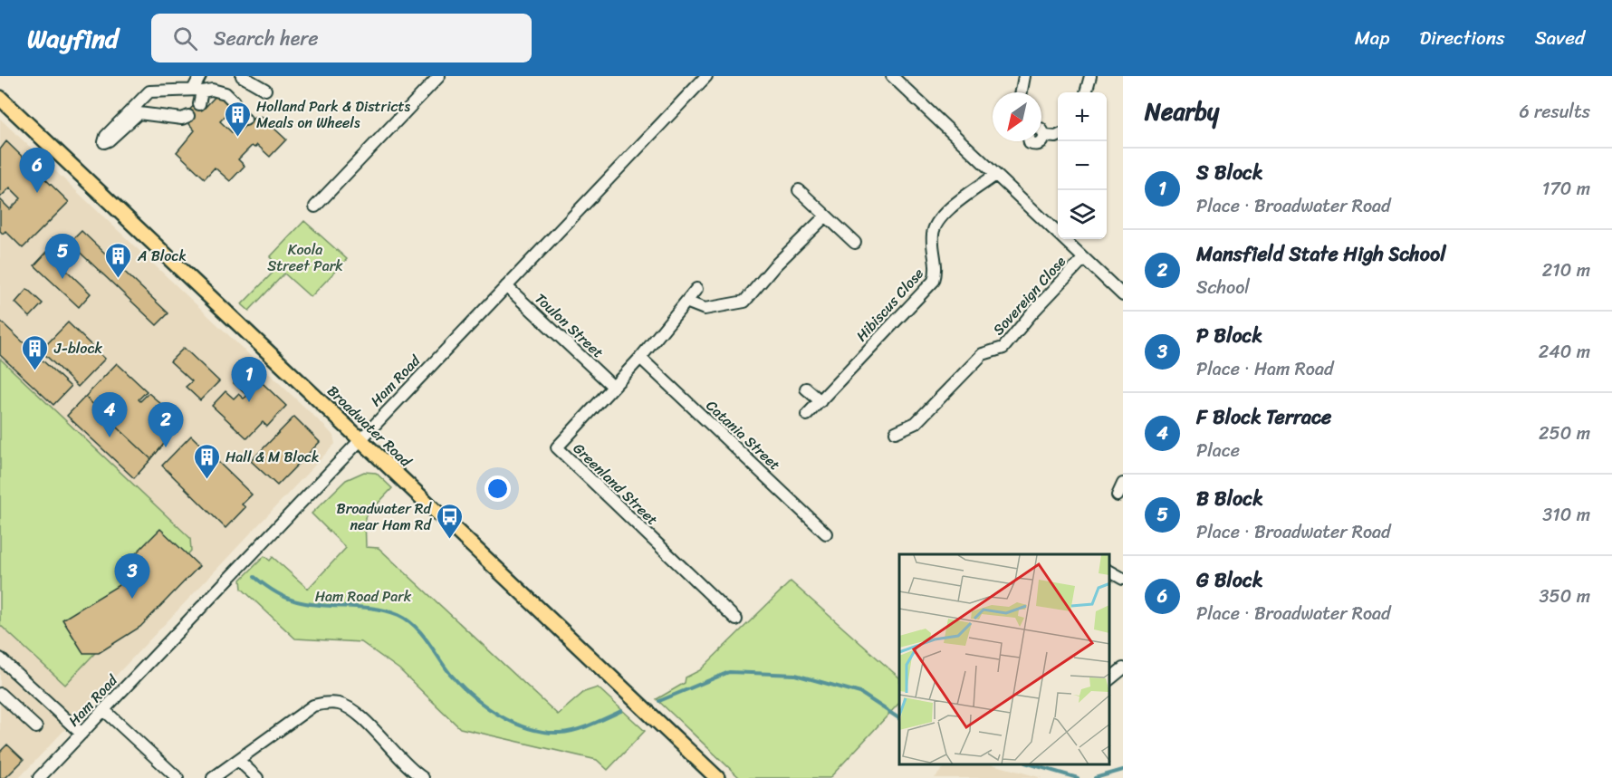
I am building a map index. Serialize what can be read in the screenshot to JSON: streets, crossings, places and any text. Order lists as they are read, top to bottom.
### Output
{
  "streets": {
    "main road": ["Broadwater Road"],
    "street": [
      "Sovereign Close",
      "Hibiscus Close",
      "Toulon Street",
      "Ham Road",
      "Catania Street",
      "Greenland Street"
    ]
  },
  "crossings": [
    ["Toulon Street", "Ham Road"],
    ["Toulon Street", "Greenland Street"],
    ["Ham Road", "Broadwater Road"],
    ["Catania Street", "Greenland Street"]
  ],
  "parks": ["Koola Street Park", "Ham Road Park"],
  "places": {
    "building": [
      "Holland Park & Districts Meals on Wheels",
      "A Block",
      "J-block",
      "Hall & M Block"
    ],
    "bus stop": ["Broadwater Rd near Ham Rd"]
  },
  "north": "bottom left",
  "page": {
    "header": "Wayfind",
    "search": "Search here",
    "nav": ["Map", "Directions", "Saved"],
    "heading": ["Nearby", "6 results"],
    "map_buttons": ["+", "−"],
    "list": [
      {
        "mark": "1",
        "name": "S Block",
        "note": "Place · Broadwater Road",
        "value": "170 m"
      },
      {
        "mark": "2",
        "name": "Mansfield State High School",
        "note": "School",
        "value": "210 m"
      },
      {
        "mark": "3",
        "name": "P Block",
        "note": "Place · Ham Road",
        "value": "240 m"
      },
      {
        "mark": "4",
        "name": "F Block Terrace",
        "note": "Place",
        "value": "250 m"
      },
      {
        "mark": "5",
        "name": "B Block",
        "note": "Place · Broadwater Road",
        "value": "310 m"
      },
      {
        "mark": "6",
        "name": "G Block",
        "note": "Place · Broadwater Road",
        "value": "350 m"
      }
    ],
    "pins": [
      "6",
      "5",
      "1",
      "4",
      "2",
      "3"
    ]
  }
}
